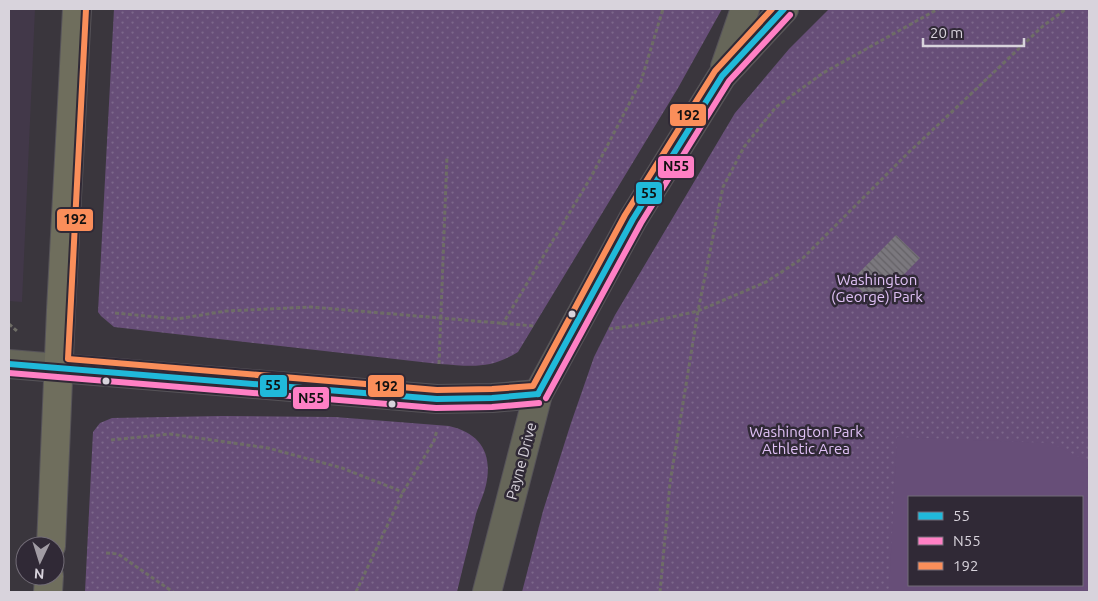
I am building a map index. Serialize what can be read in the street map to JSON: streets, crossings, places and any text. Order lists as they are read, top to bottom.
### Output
{
  "streets": {
    "street": ["Payne Drive"]
  },
  "parks": ["Washington (George) Park", "Washington Park Athletic Area"],
  "lines": ["transit line 55", "transit line 192", "transit line N55"],
  "legend": ["55", "N55", "192"],
  "scale_bar": "20 m",
  "north": "bottom"
}
